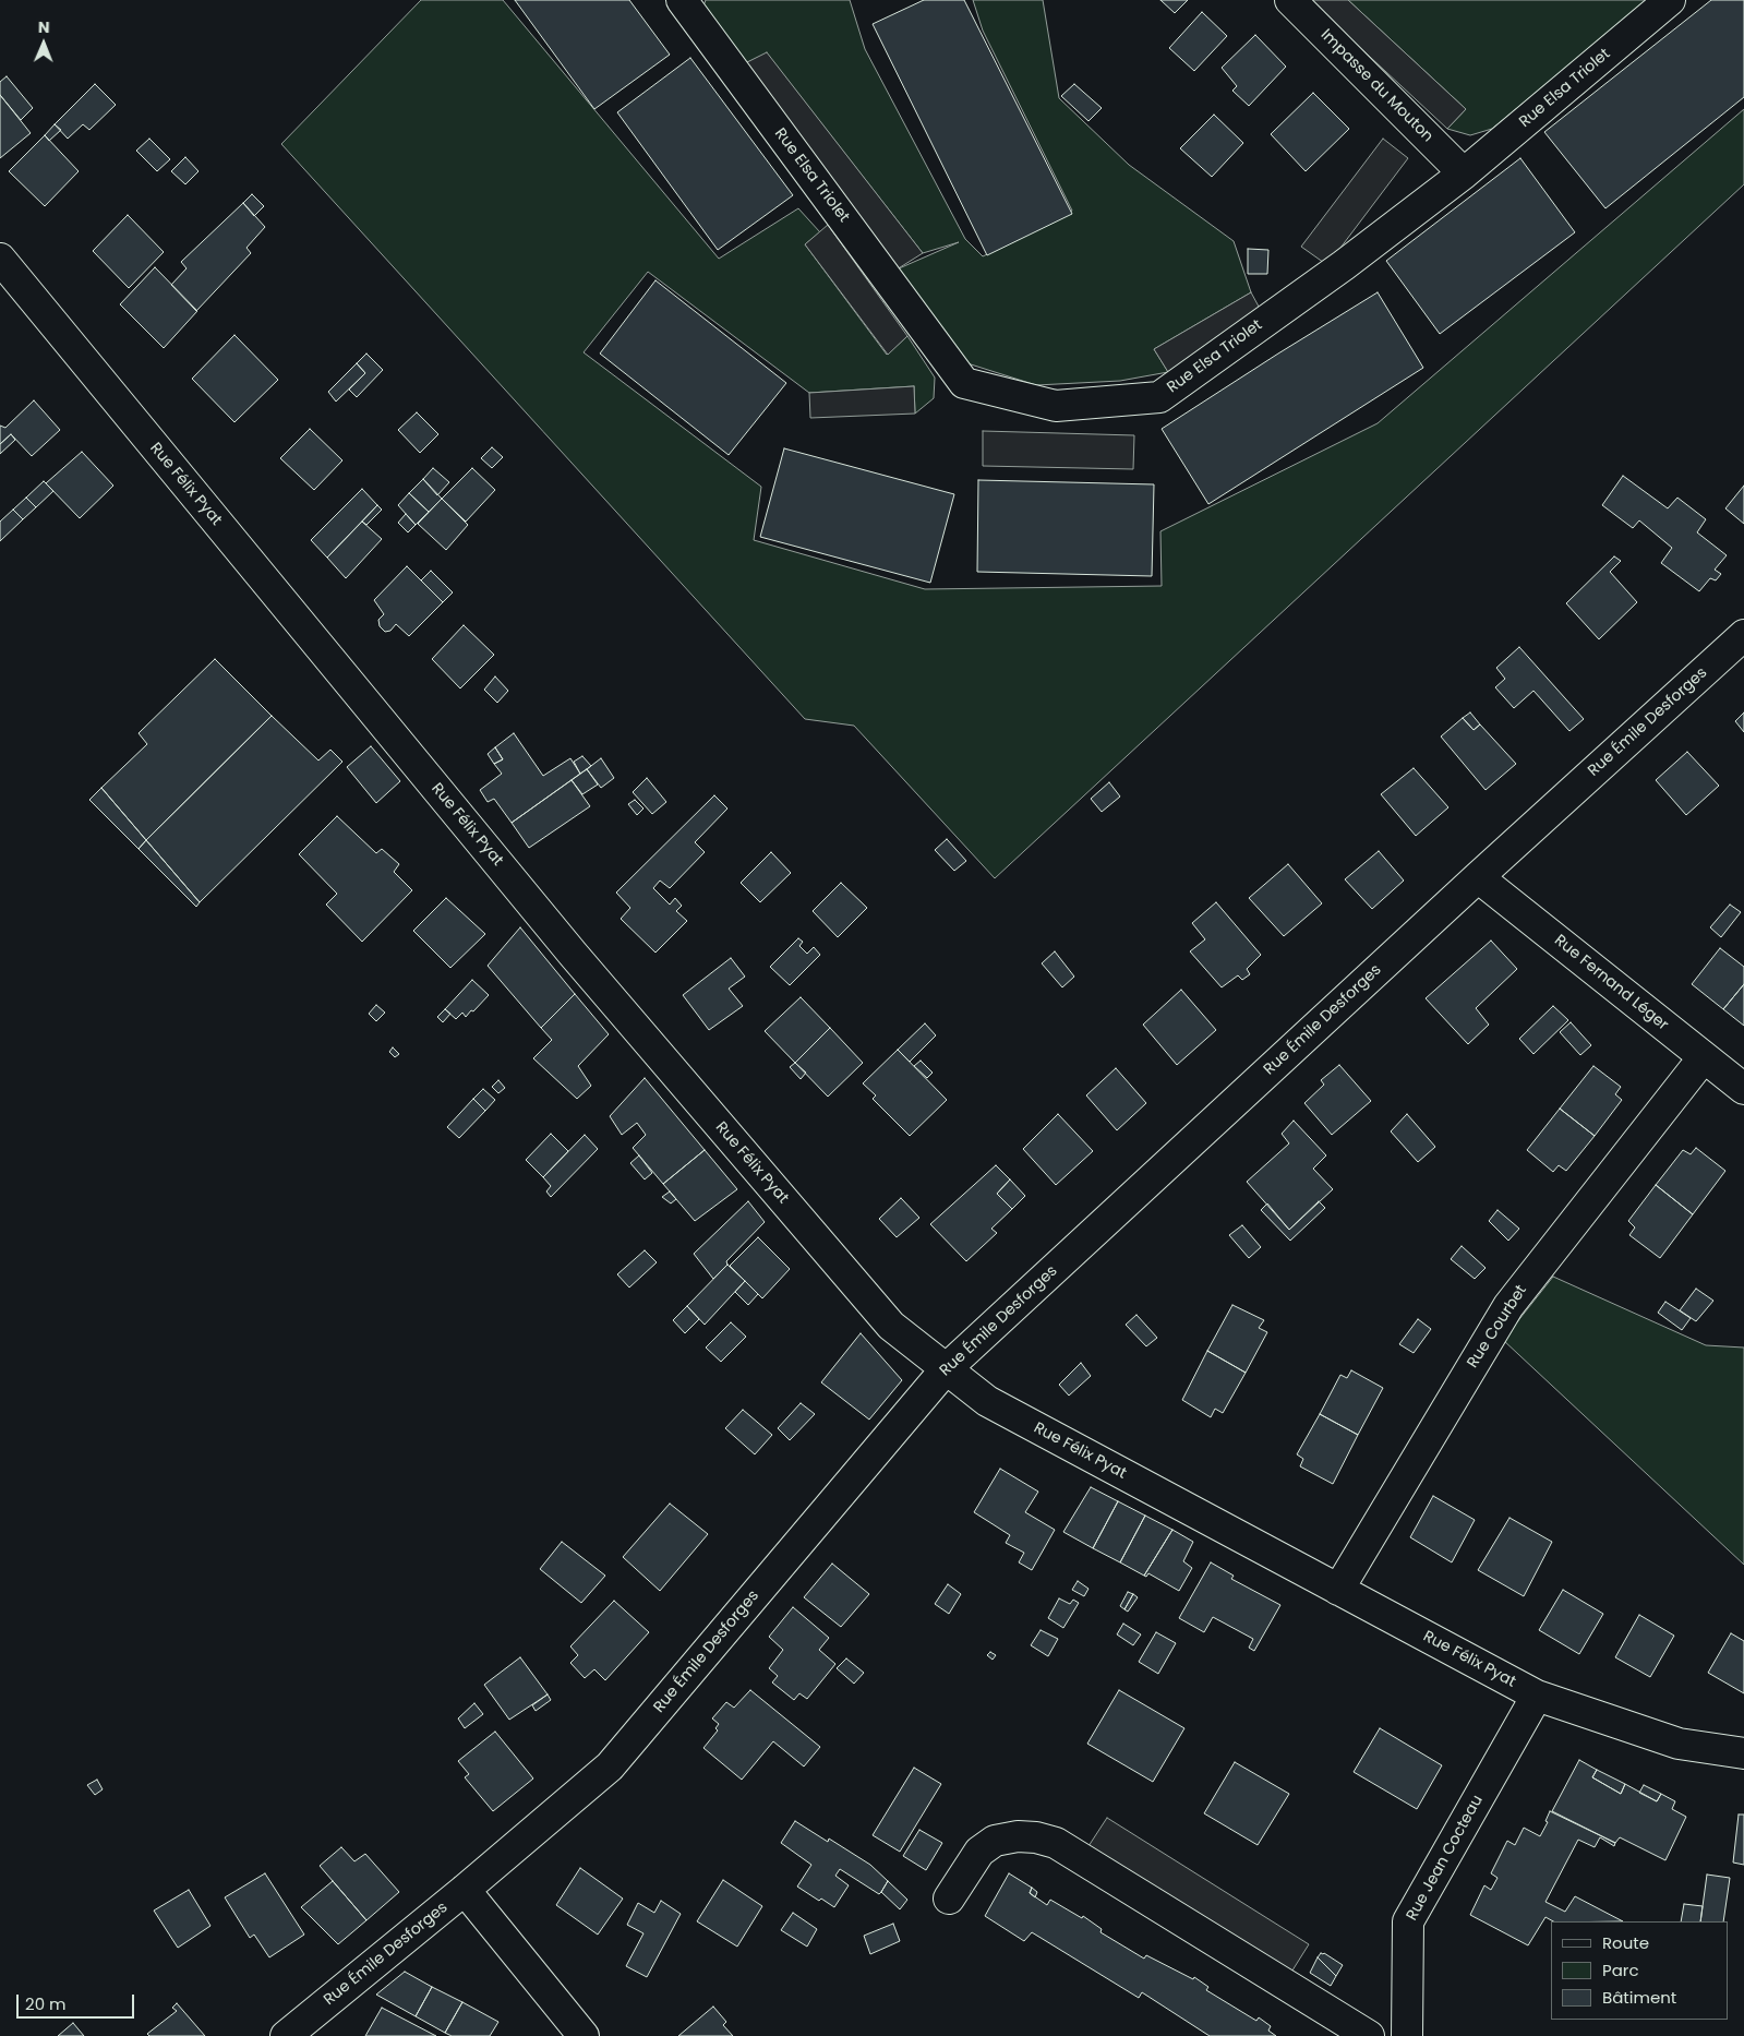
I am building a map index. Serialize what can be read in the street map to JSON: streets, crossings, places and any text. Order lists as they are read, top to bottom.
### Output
{
  "streets": {
    "street": [
      "Impasse du Mouton",
      "Rue Elsa Triolet",
      "Rue Félix Pyat",
      "Rue Émile Desforges",
      "Rue Fernand Léger",
      "Rue Courbet",
      "Rue Jean Cocteau"
    ]
  },
  "crossings": [
    ["Impasse du Mouton", "Rue Elsa Triolet"],
    ["Rue Félix Pyat", "Rue Émile Desforges"],
    ["Rue Félix Pyat", "Rue Courbet"],
    ["Rue Félix Pyat", "Rue Jean Cocteau"],
    ["Rue Émile Desforges", "Rue Fernand Léger"],
    ["Rue Fernand Léger", "Rue Courbet"]
  ],
  "legend": ["Route", "Parc", "Bâtiment"],
  "scale_bar": "20 m",
  "north": "top"
}
